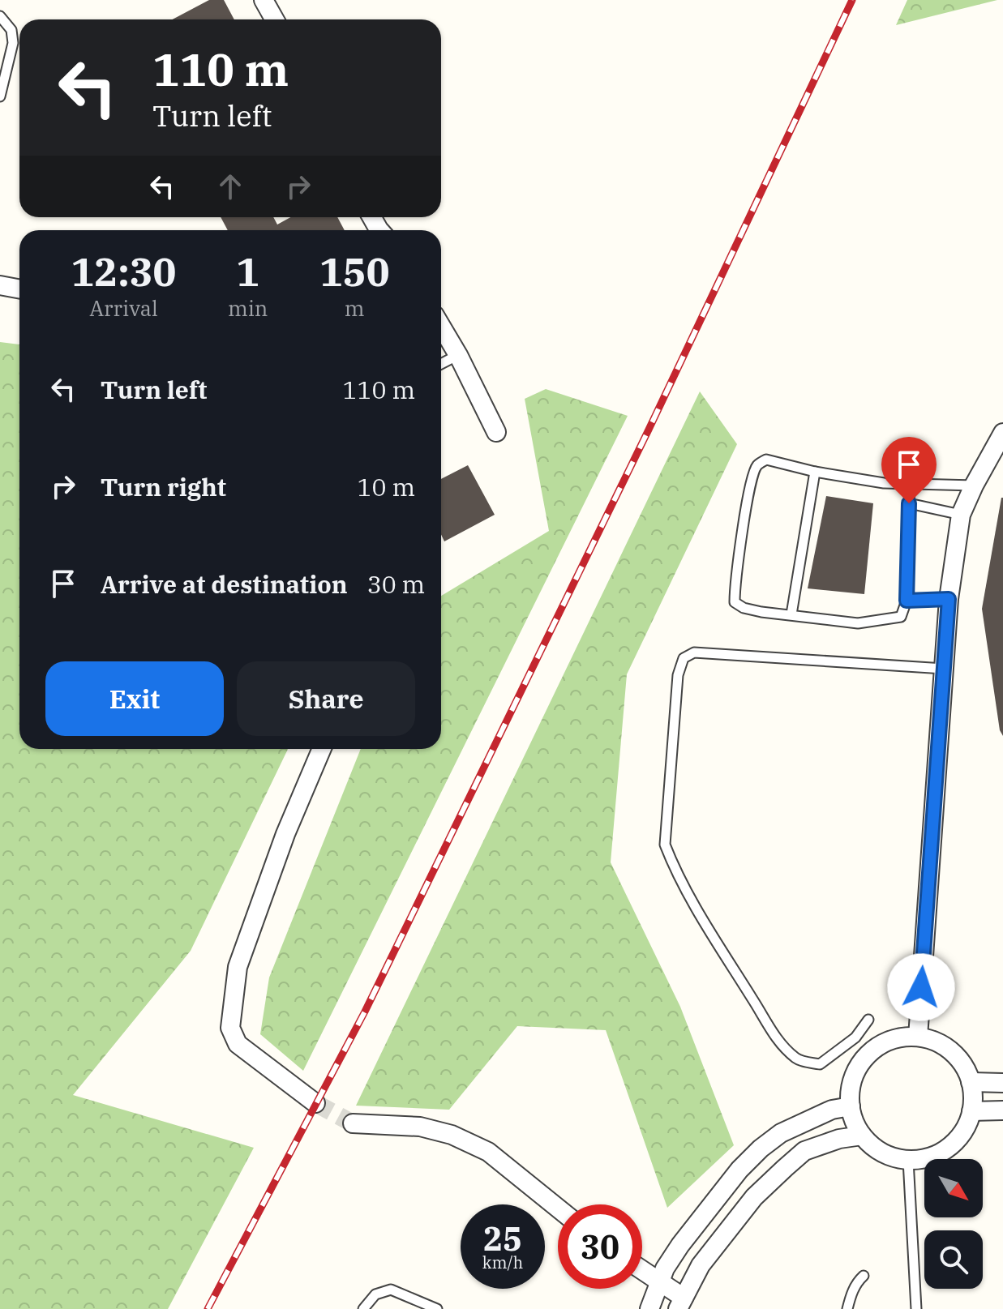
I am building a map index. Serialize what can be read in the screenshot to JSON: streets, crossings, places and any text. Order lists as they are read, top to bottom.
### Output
{
  "north": "bottom right",
  "page": {
    "turn": ["110 m", "Turn left"],
    "eta": [
      "12:30",
      "Arrival",
      "1",
      "min",
      "150",
      "m"
    ],
    "list": [
      {
        "name": "Turn left",
        "value": "110 m"
      },
      {
        "name": "Turn right",
        "value": "10 m"
      },
      {
        "name": "Arrive at destination",
        "value": "30 m"
      }
    ],
    "buttons": ["Exit", "Share"],
    "speed": "25 km/h",
    "limit": "30"
  }
}
